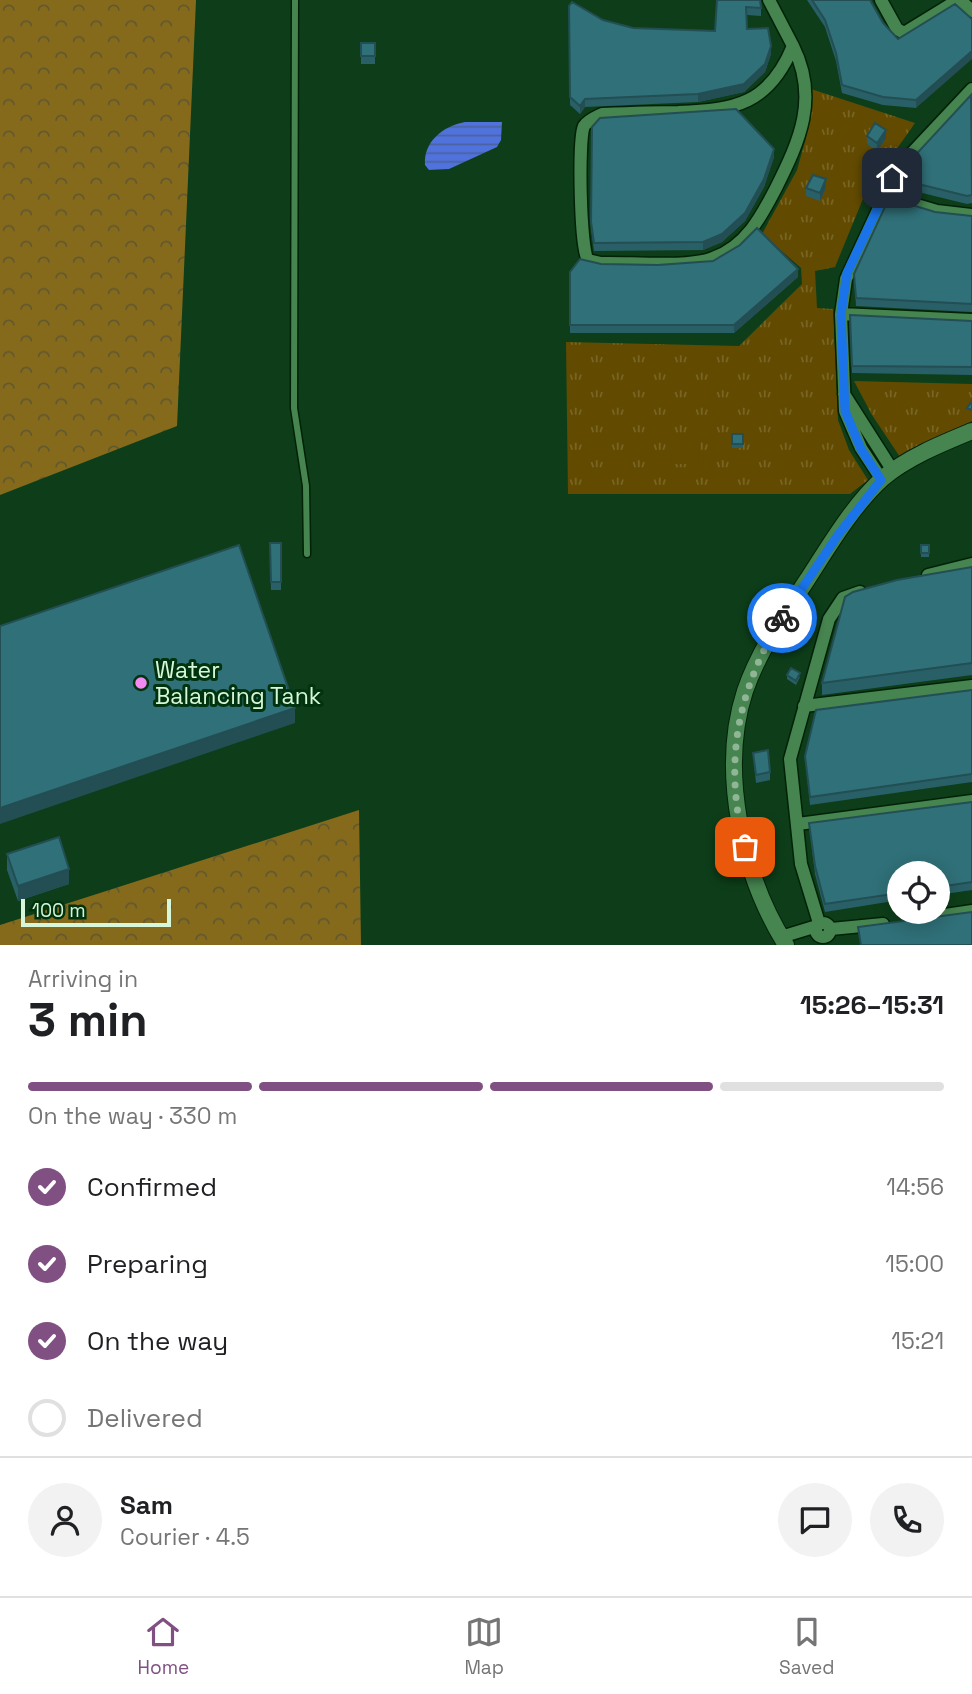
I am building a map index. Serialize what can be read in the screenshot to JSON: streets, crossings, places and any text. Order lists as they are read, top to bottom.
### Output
{
  "places": ["Water Balancing Tank"],
  "scale_bar": "100 m",
  "page": {
    "scale": "100 m",
    "heading": ["3 min", "Arriving in", "15:26–15:31"],
    "panel": ["Sam", "Courier · 4.5"],
    "bar": "On the way · 330 m",
    "list": [
      ["Confirmed", "14:56"],
      ["Preparing", "15:00"],
      ["On the way", "15:21"],
      "Delivered"
    ],
    "tabs": ["Home", "Map", "Saved"]
  }
}
